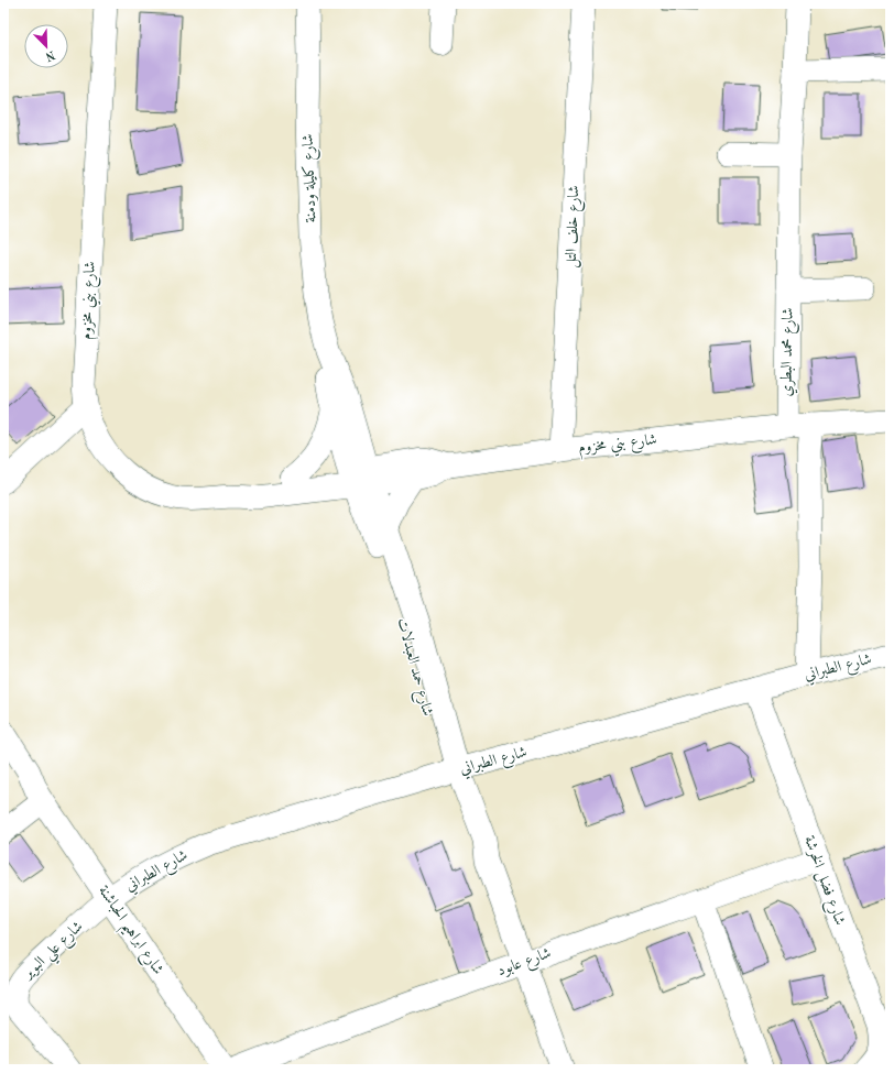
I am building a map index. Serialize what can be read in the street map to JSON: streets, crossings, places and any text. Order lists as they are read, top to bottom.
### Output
{
  "streets": {
    "street": [
      "شارع كليلة ودمنة",
      "شارع خلف التل",
      "شارع بني مخزوم",
      "شارع محمد البطري",
      "شارع حمد العبدلات",
      "شارع الطبراني",
      "شارع فضل الخرشة",
      "شارع ابراهيم الحباشنة",
      "شارع علي البوير",
      "شارع عابود"
    ]
  },
  "crossings": [
    ["شارع كليلة ودمنة", "شارع بني مخزوم"],
    ["شارع كليلة ودمنة", "شارع حمد العبدلات"],
    ["شارع خلف التل", "شارع بني مخزوم"],
    ["شارع بني مخزوم", "شارع محمد البطري"],
    ["شارع بني مخزوم", "شارع حمد العبدلات"],
    ["شارع حمد العبدلات", "شارع الطبراني"],
    ["شارع حمد العبدلات", "شارع عابود"],
    ["شارع الطبراني", "شارع فضل الخرشة"],
    ["شارع الطبراني", "شارع ابراهيم الحباشنة"],
    ["شارع الطبراني", "شارع علي البوير"],
    ["شارع فضل الخرشة", "شارع عابود"],
    ["شارع ابراهيم الحباشنة", "شارع علي البوير"]
  ],
  "north": "bottom right"
}
